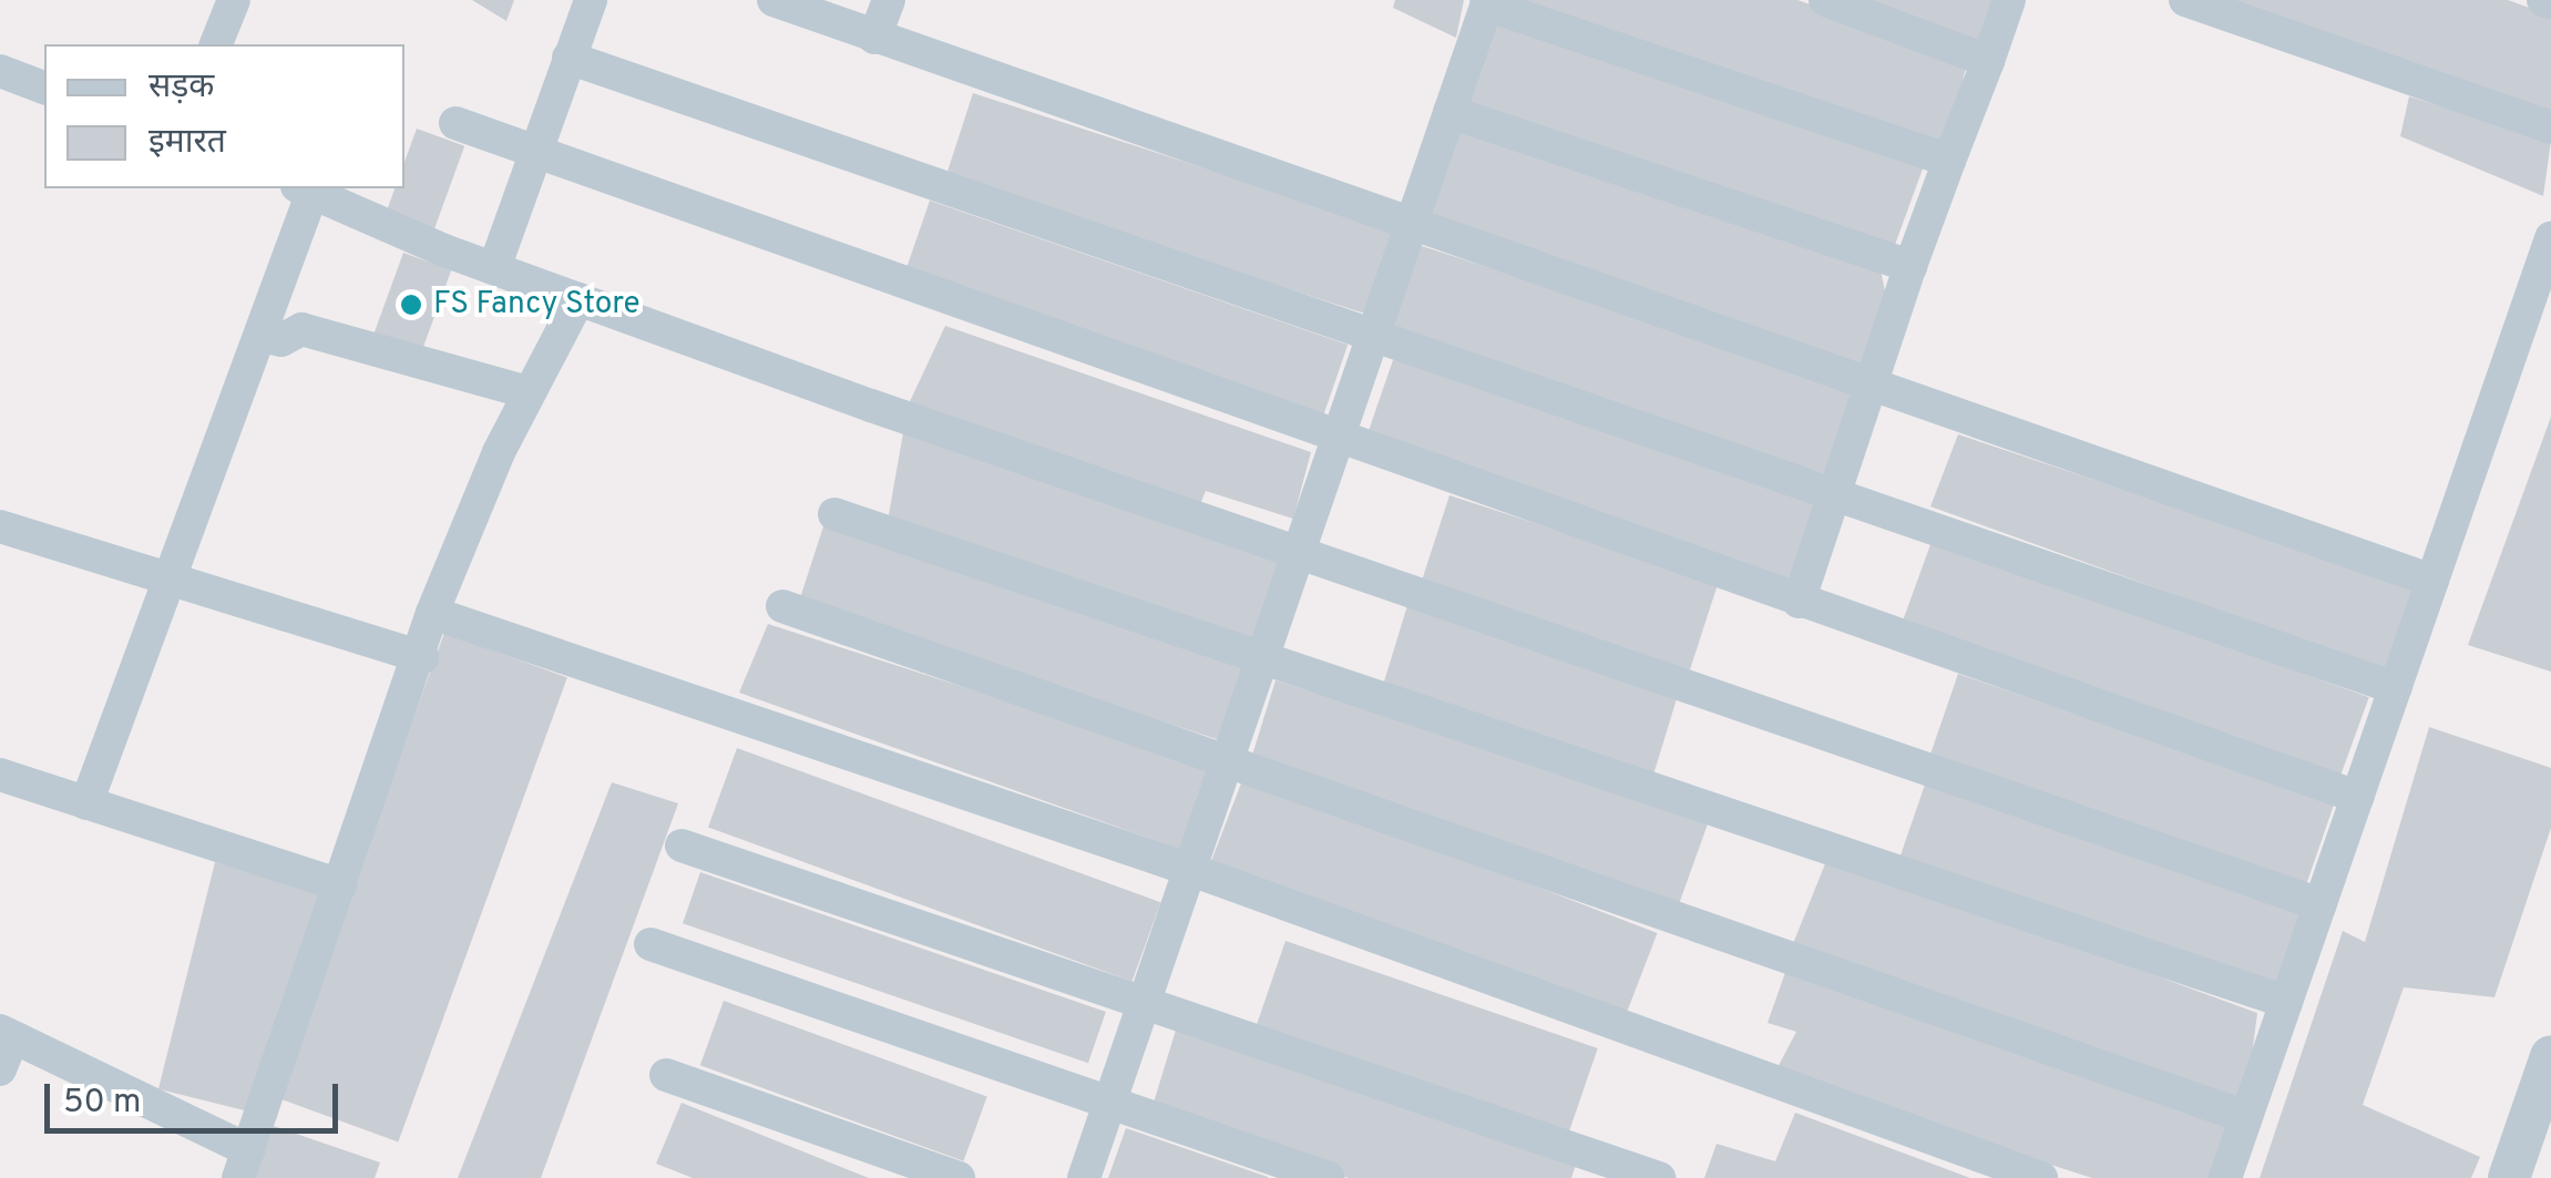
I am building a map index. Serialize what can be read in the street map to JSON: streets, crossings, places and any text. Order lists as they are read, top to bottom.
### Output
{
  "places": ["FS Fancy Store"],
  "legend": ["सड़क", "इमारत"],
  "scale_bar": "50 m"
}
